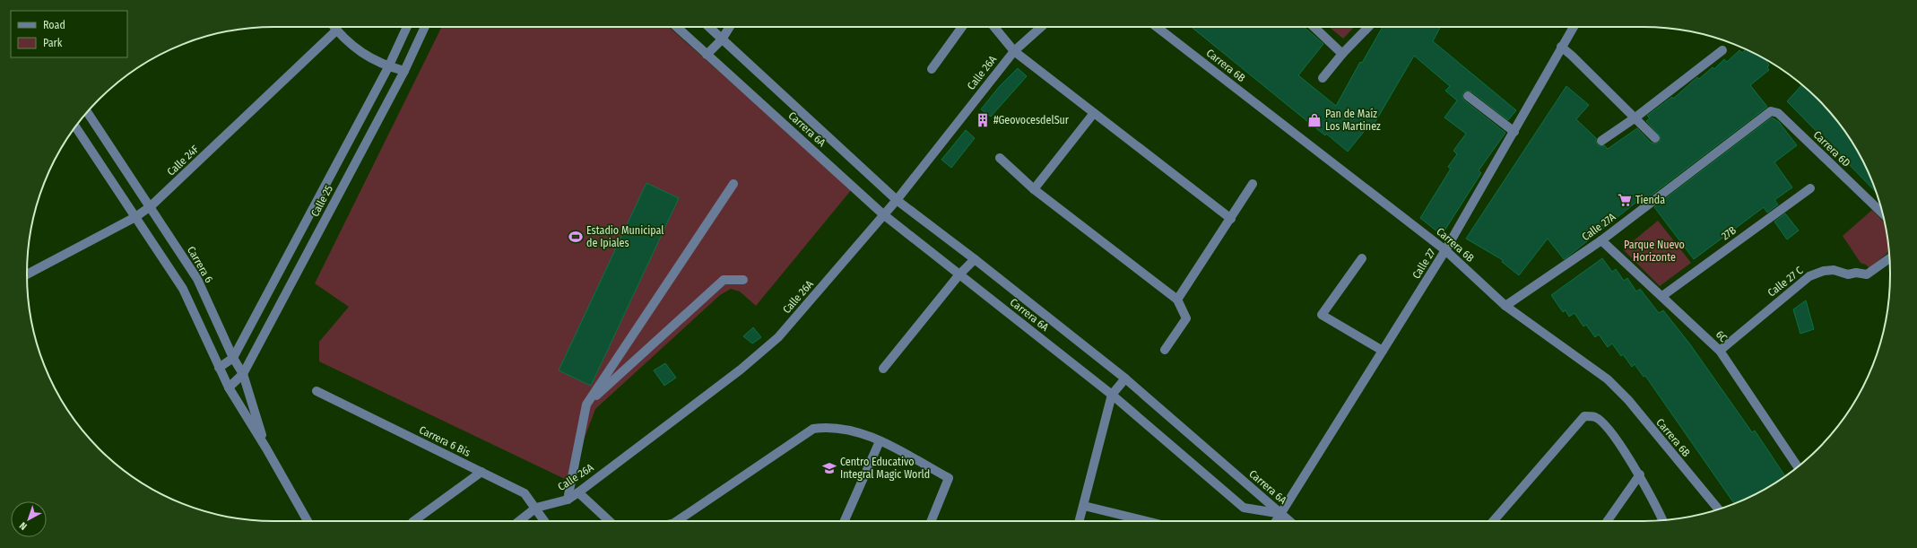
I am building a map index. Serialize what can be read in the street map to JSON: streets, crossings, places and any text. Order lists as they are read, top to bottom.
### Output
{
  "streets": {
    "street": [
      "Carrera 6B",
      "Calle 26A",
      "Carrera 6A",
      "Carrera 6D",
      "Calle 24F",
      "Calle 25",
      "Calle 27A",
      "27B",
      "Calle 27",
      "Carrera 6",
      "Calle 27 C",
      "6C",
      "Carrera 6 Bis"
    ]
  },
  "crossings": [
    ["Carrera 6B", "Calle 27A"],
    ["Carrera 6B", "Calle 27"],
    ["Calle 26A", "Carrera 6A"],
    ["Calle 26A", "Carrera 6 Bis"],
    ["Carrera 6A", "Calle 27"],
    ["Carrera 6D", "Calle 27A"],
    ["Calle 24F", "Carrera 6"],
    ["Calle 25", "Carrera 6"],
    ["Calle 27A", "6C"],
    ["27B", "6C"],
    ["Calle 27 C", "6C"]
  ],
  "parks": ["Parque Nuevo Horizonte"],
  "places": {
    "building": ["#GeovocesdelSur"],
    "shop": ["Pan de Maíz Los Martinez"],
    "supermarket": ["Tienda"],
    "sports": ["Estadio Municipal de Ipiales"],
    "school or university": ["Centro Educativo Integral Magic World"]
  },
  "legend": ["Road", "Park"],
  "north": "bottom left"
}
